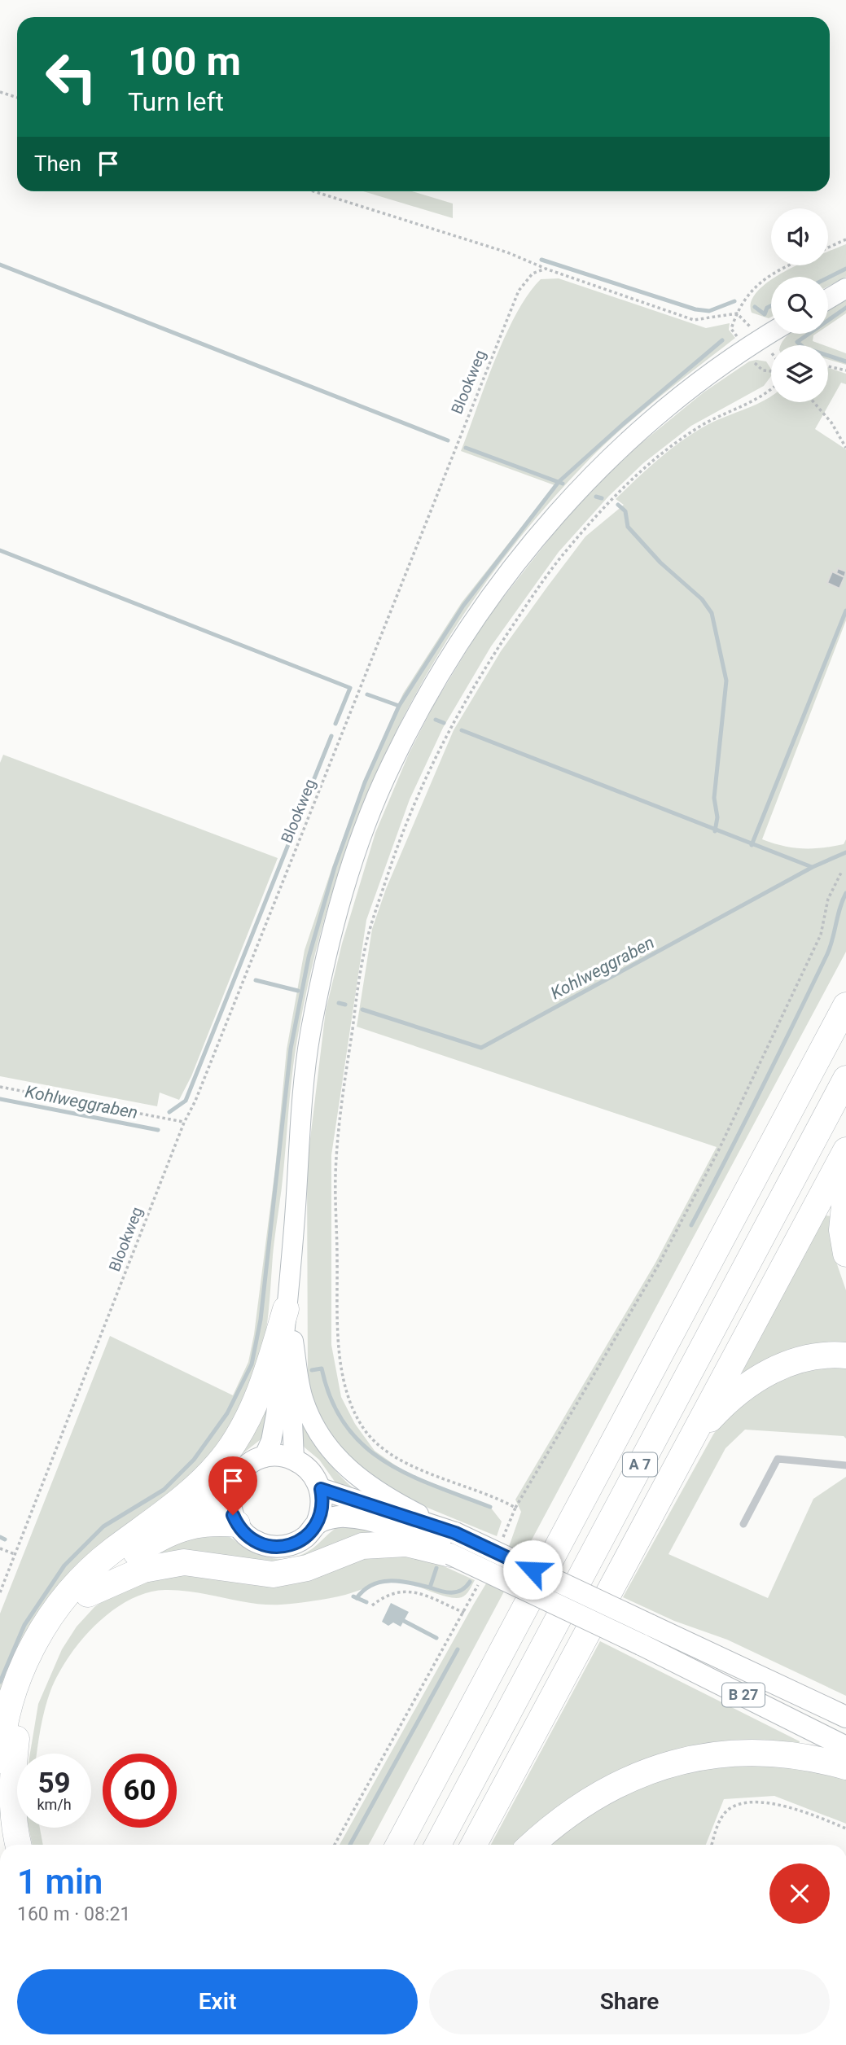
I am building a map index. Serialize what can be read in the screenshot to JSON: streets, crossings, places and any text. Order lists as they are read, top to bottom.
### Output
{
  "streets": {
    "highway": ["A 7"],
    "main road": ["B 27"],
    "path": ["Blookweg"]
  },
  "water": ["Kohlweggraben"],
  "page": {
    "turn": ["100 m", "Turn left"],
    "then": "Then",
    "speed": "59 km/h",
    "limit": "60",
    "heading": ["1 min", "160 m · 08:21"],
    "buttons": ["Exit", "Share"]
  }
}
